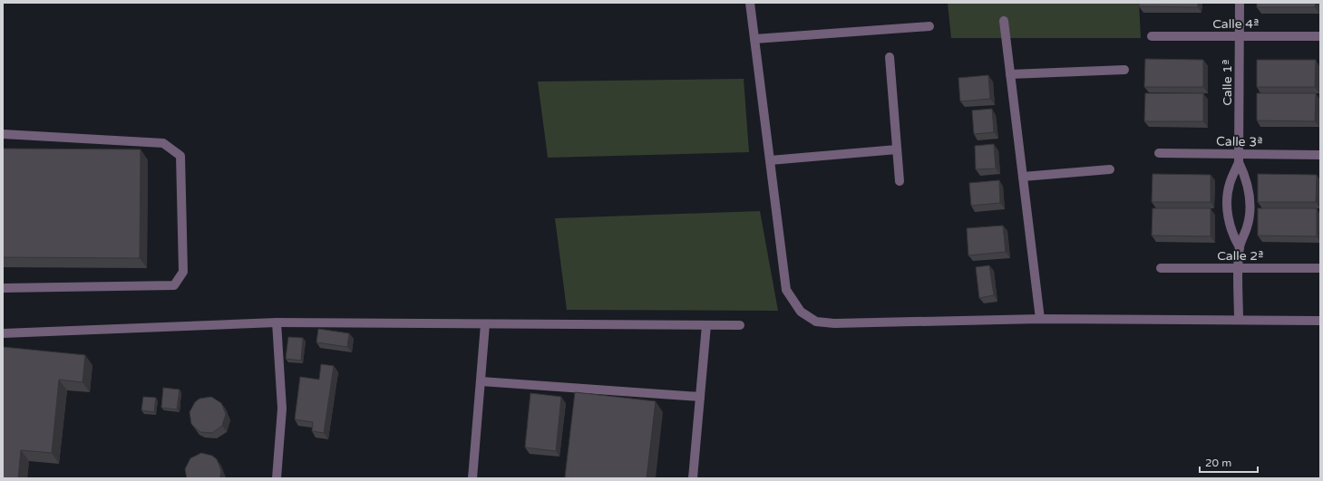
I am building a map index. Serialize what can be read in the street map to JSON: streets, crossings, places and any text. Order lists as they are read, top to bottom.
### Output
{
  "streets": {
    "street": [
      "Calle 4ª",
      "Calle 1ª",
      "Calle 3ª",
      "Calle 2ª"
    ]
  },
  "crossings": [
    ["Calle 4ª", "Calle 1ª"],
    ["Calle 1ª", "Calle 3ª"],
    ["Calle 1ª", "Calle 2ª"]
  ],
  "scale_bar": "20 m"
}
